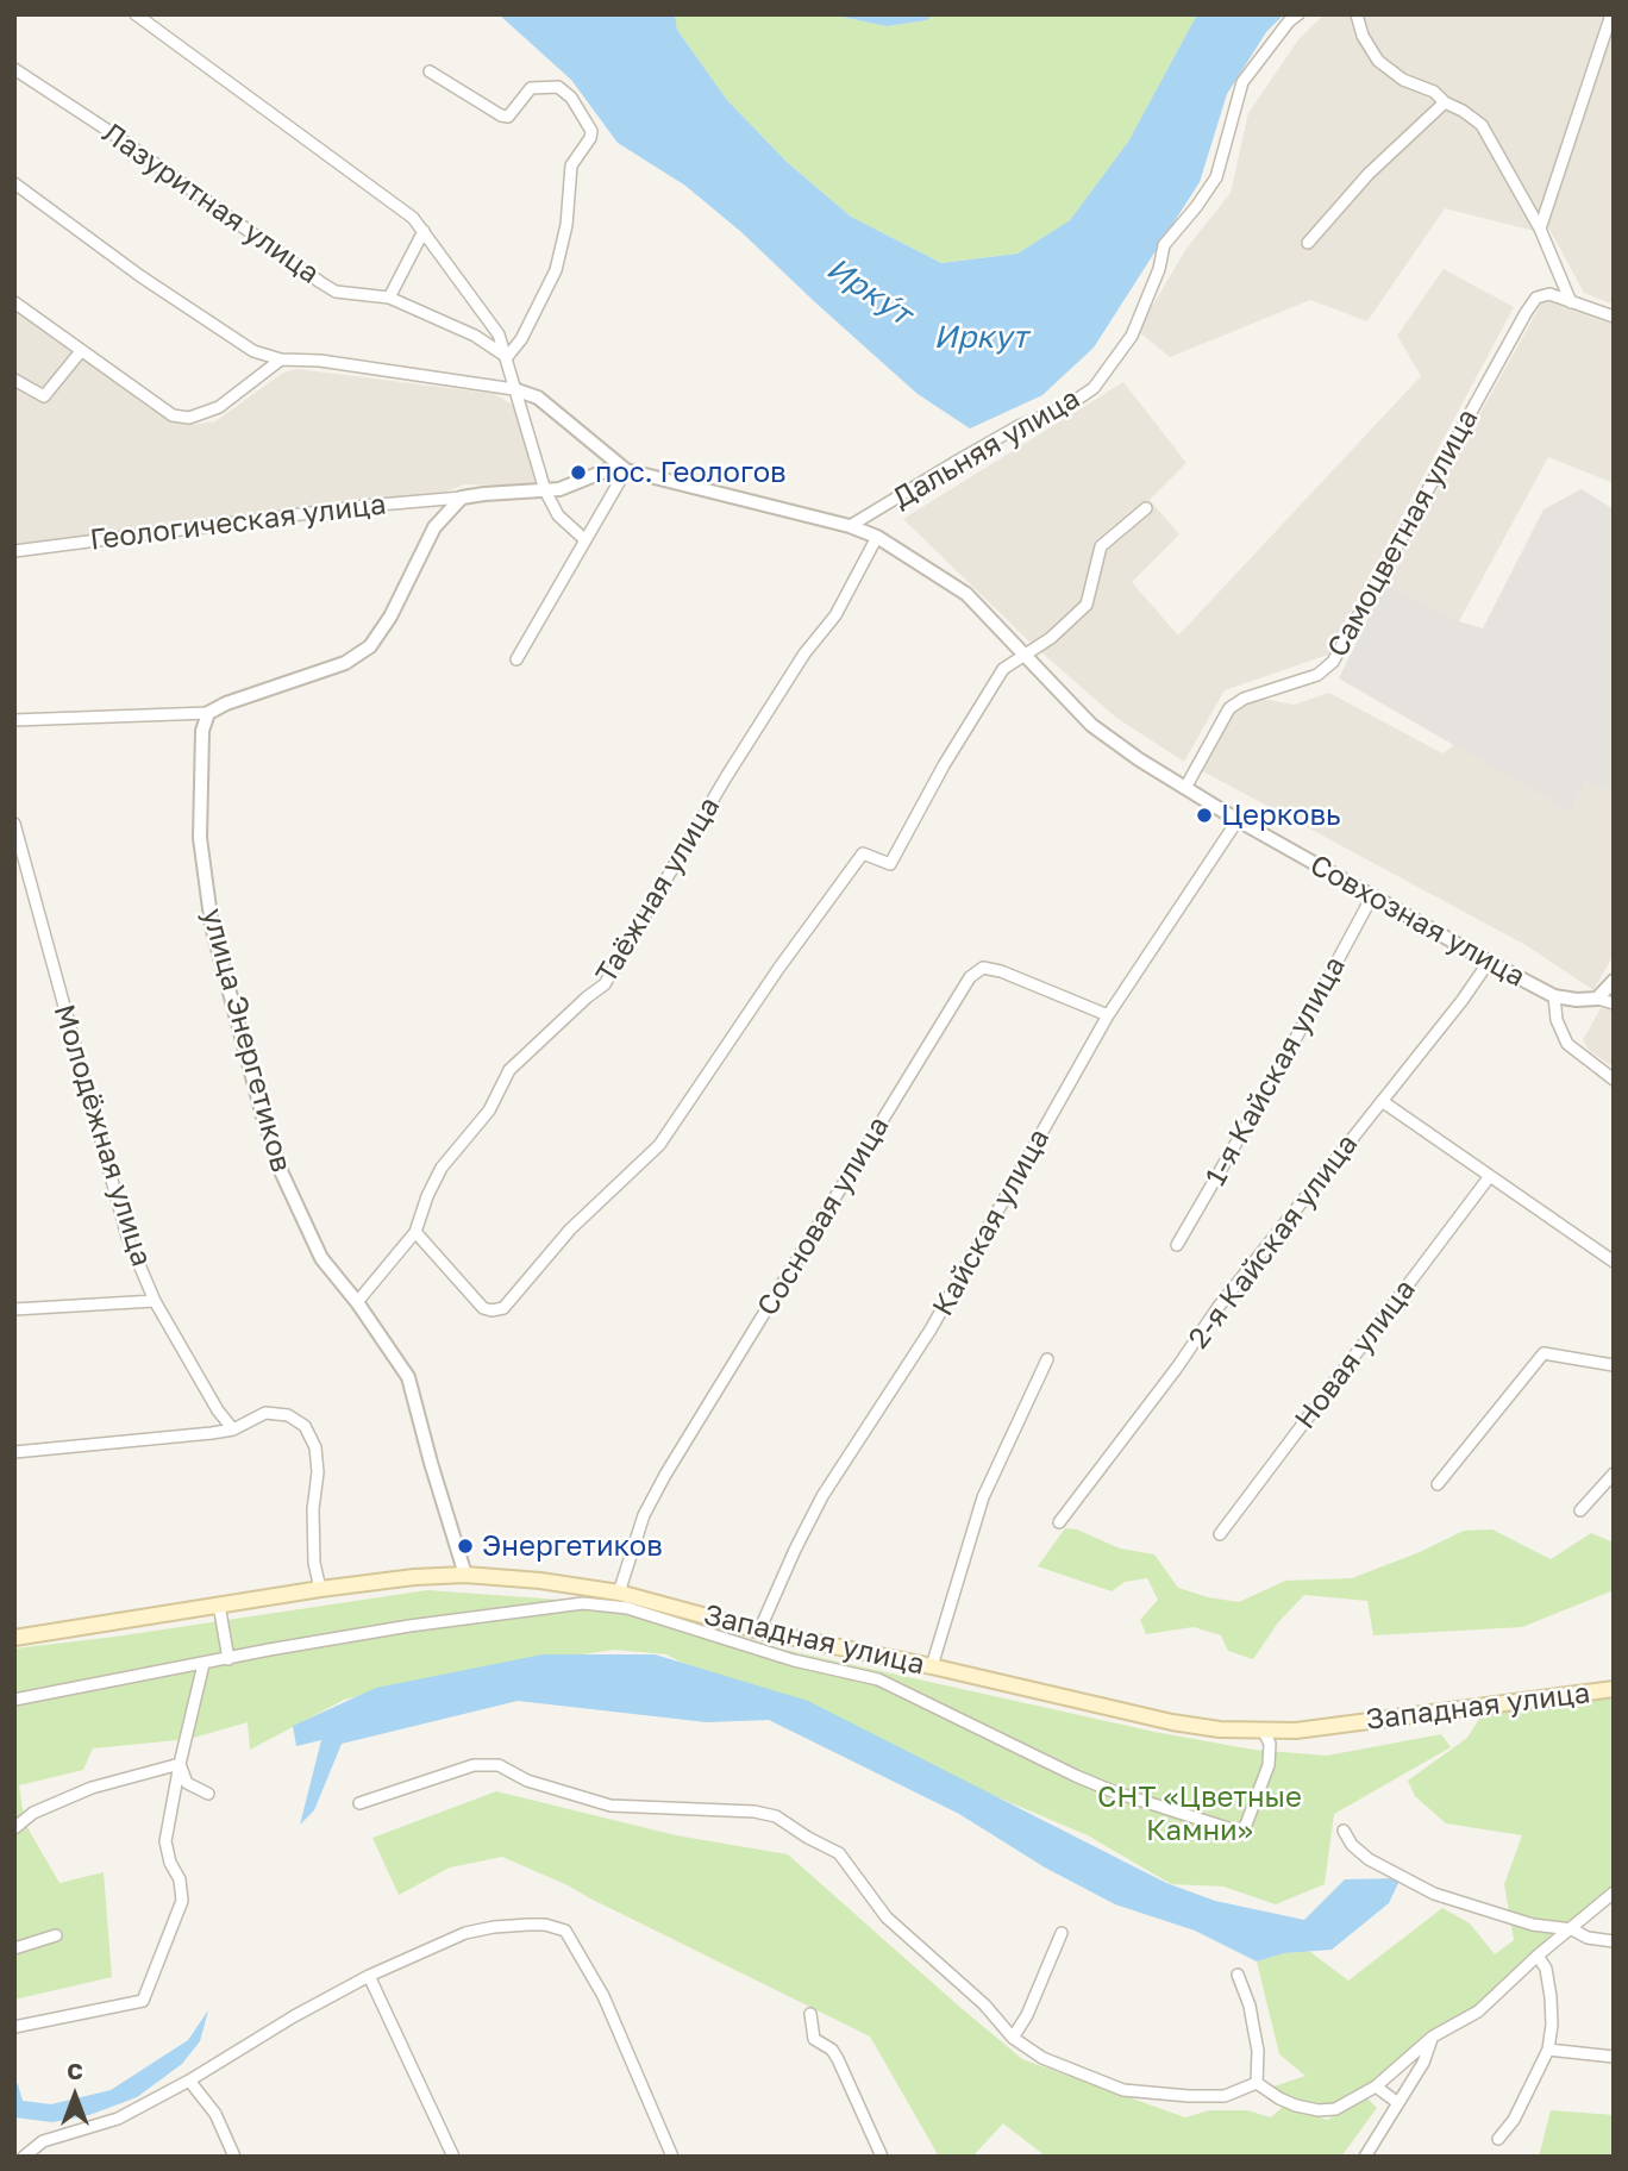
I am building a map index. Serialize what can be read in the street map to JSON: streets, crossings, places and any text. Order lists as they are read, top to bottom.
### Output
{
  "streets": {
    "main road": ["Западная улица"],
    "street": [
      "Лазуритная улица",
      "Дальняя улица",
      "Геологическая улица",
      "Самоцветная улица",
      "Таёжная улица",
      "Совхозная улица",
      "улица Энергетиков",
      "1-я Кайская улица",
      "Молодёжная улица",
      "Сосновая улица",
      "Кайская улица",
      "2-я Кайская улица",
      "Новая улица"
    ]
  },
  "crossings": [
    ["Дальняя улица", "Совхозная улица"],
    ["Самоцветная улица", "Совхозная улица"],
    ["Таёжная улица", "Совхозная улица"],
    ["Таёжная улица", "улица Энергетиков"],
    ["Совхозная улица", "1-я Кайская улица"],
    ["Совхозная улица", "Кайская улица"],
    ["Совхозная улица", "2-я Кайская улица"],
    ["улица Энергетиков", "Западная улица"],
    ["Сосновая улица", "Кайская улица"],
    ["Сосновая улица", "Западная улица"],
    ["Кайская улица", "Западная улица"]
  ],
  "water": ["Ирку́т", "Иркут"],
  "parks": ["СНТ «Цветные Камни»"],
  "places": ["пос. Геологов", "Церковь", "Энергетиков"],
  "north": "top"
}
